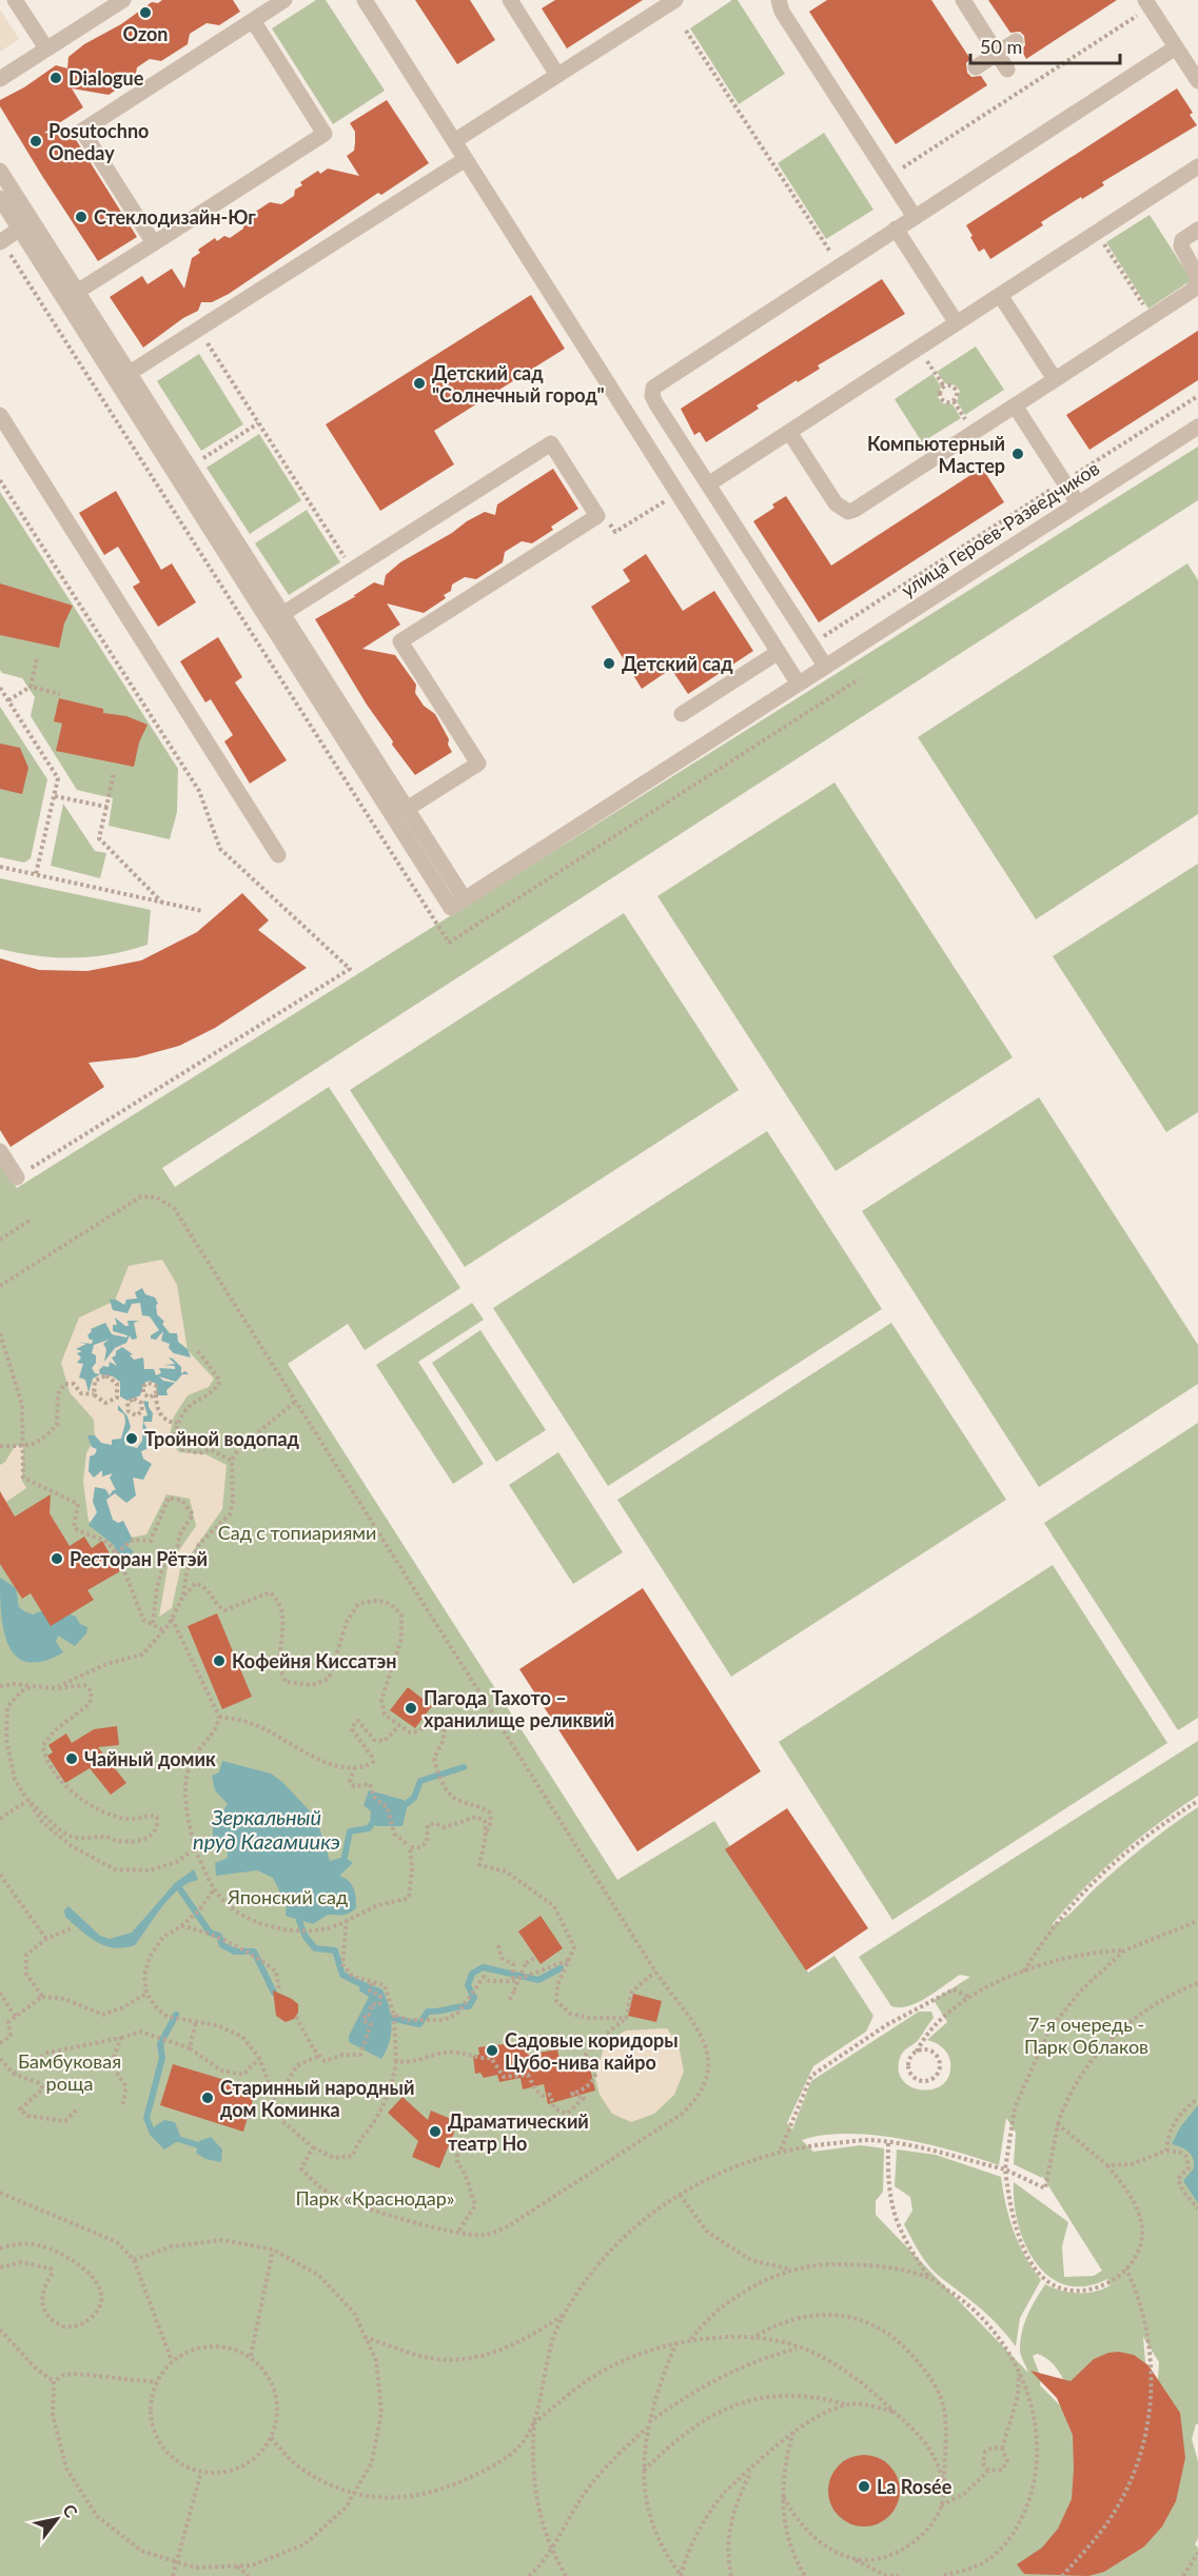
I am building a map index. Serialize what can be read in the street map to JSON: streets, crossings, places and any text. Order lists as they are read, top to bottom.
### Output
{
  "streets": {
    "street": ["улица Героев-Разведчиков"]
  },
  "water": ["Зеркальный пруд Кагамиикэ"],
  "parks": [
    "Сад с топиариями",
    "Японский сад",
    "7-я очередь - Парк Облаков",
    "Бамбуковая роща",
    "Парк «Краснодар»"
  ],
  "places": [
    "Ozon",
    "Dialogue",
    "Posutochno Oneday",
    "Стеклодизайн-Юг",
    "Детский сад \"Солнечный город\"",
    "Компьютерный Мастер",
    "Детский сад",
    "Тройной водопад",
    "Ресторан Рётэй",
    "Кофейня Киссатэн",
    "Пагода Тахото – хранилище реликвий",
    "Чайный домик",
    "Садовые коридоры Цубо-нива кайро",
    "Старинный народный дом Коминка",
    "Драматический театр Но",
    "La Rosée"
  ],
  "scale_bar": "50 m",
  "north": "top right"
}
